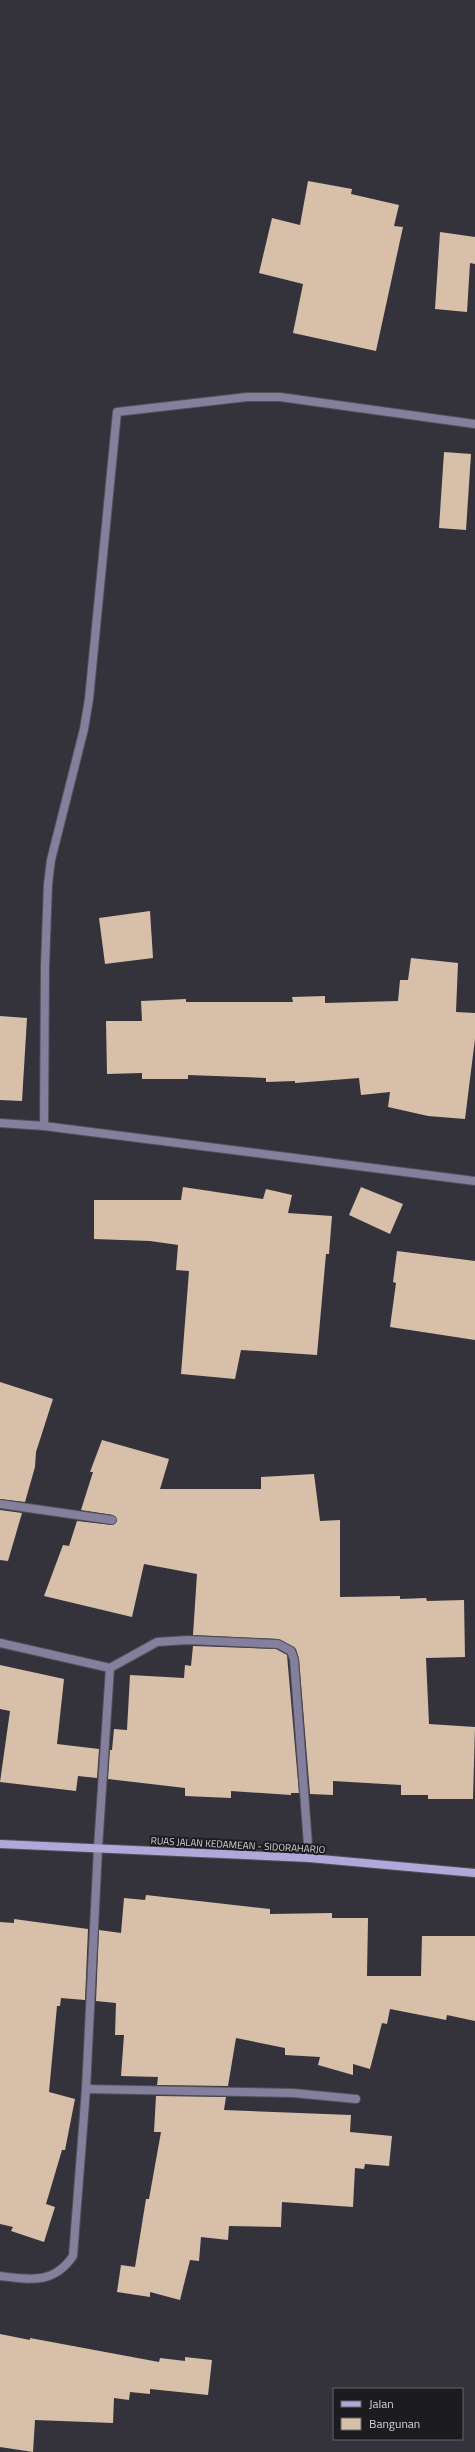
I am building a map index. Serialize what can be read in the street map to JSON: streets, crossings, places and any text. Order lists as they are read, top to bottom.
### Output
{
  "streets": {
    "main road": ["RUAS JALAN KEDAMEAN - SIDORAHARJO"]
  },
  "legend": ["Jalan", "Bangunan"]
}
